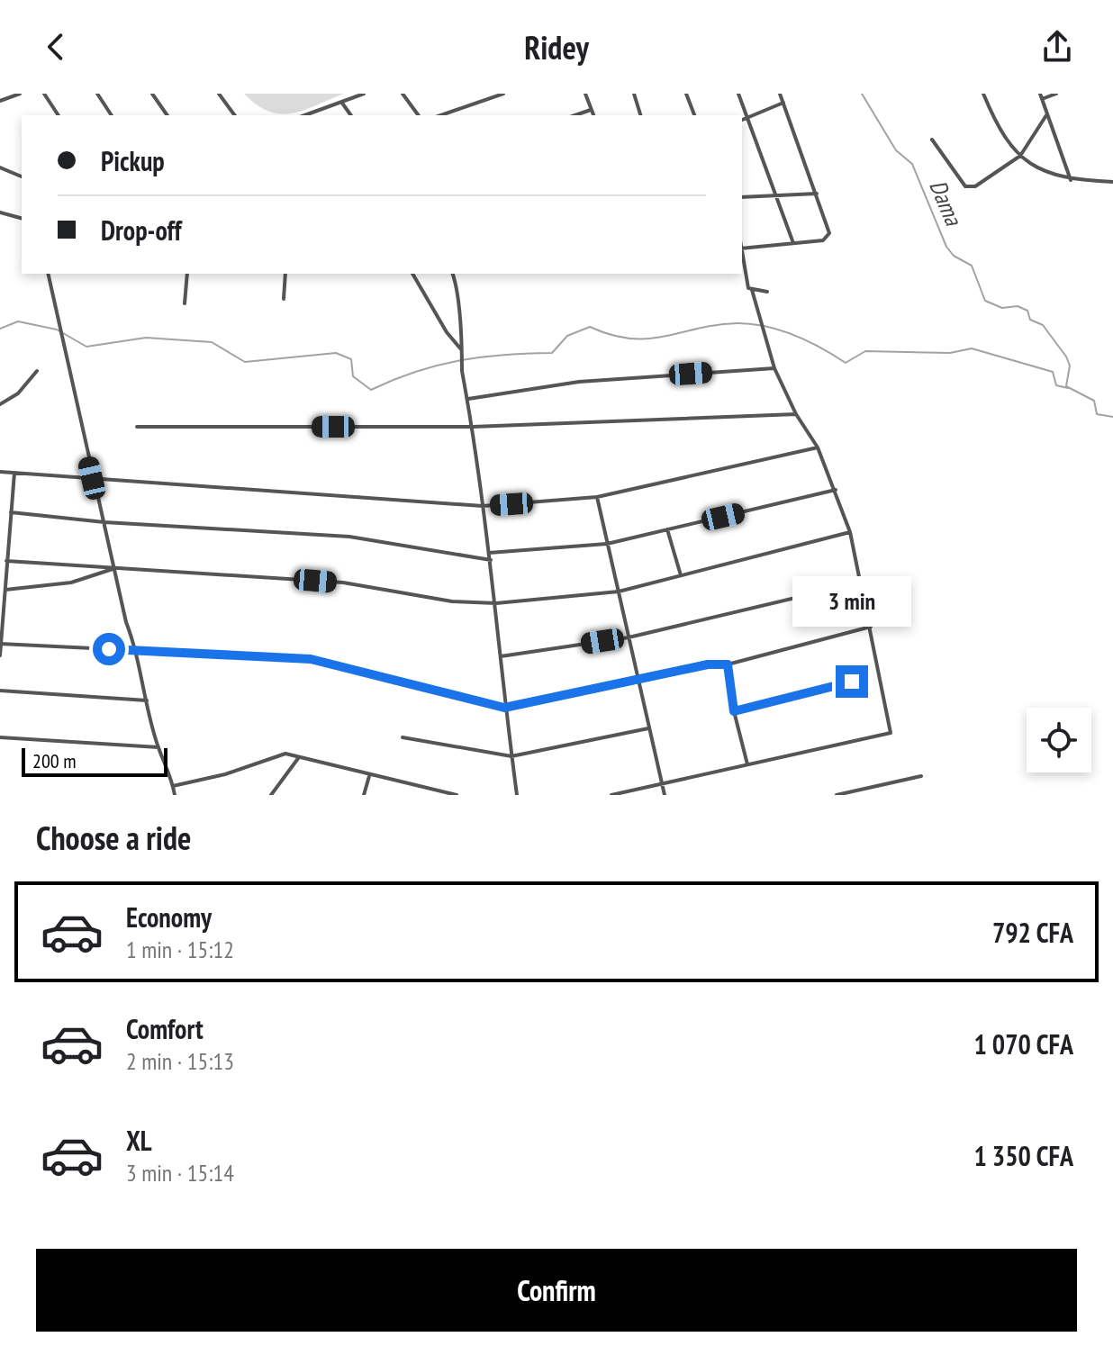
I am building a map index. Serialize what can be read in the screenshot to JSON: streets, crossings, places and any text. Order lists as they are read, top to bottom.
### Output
{
  "water": ["Dama"],
  "scale_bar": "200 m",
  "page": {
    "header": "Ridey",
    "banner": ["Pickup", "Drop-off"],
    "bubble": "3 min",
    "scale": "200 m",
    "heading": "Choose a ride",
    "list": [
      {
        "name": "Economy",
        "note": "1 min · 15:12",
        "value": "792 CFA"
      },
      {
        "name": "Comfort",
        "note": "2 min · 15:13",
        "value": "1 070 CFA"
      },
      {
        "name": "XL",
        "note": "3 min · 15:14",
        "value": "1 350 CFA"
      }
    ],
    "buttons": "Confirm"
  }
}
